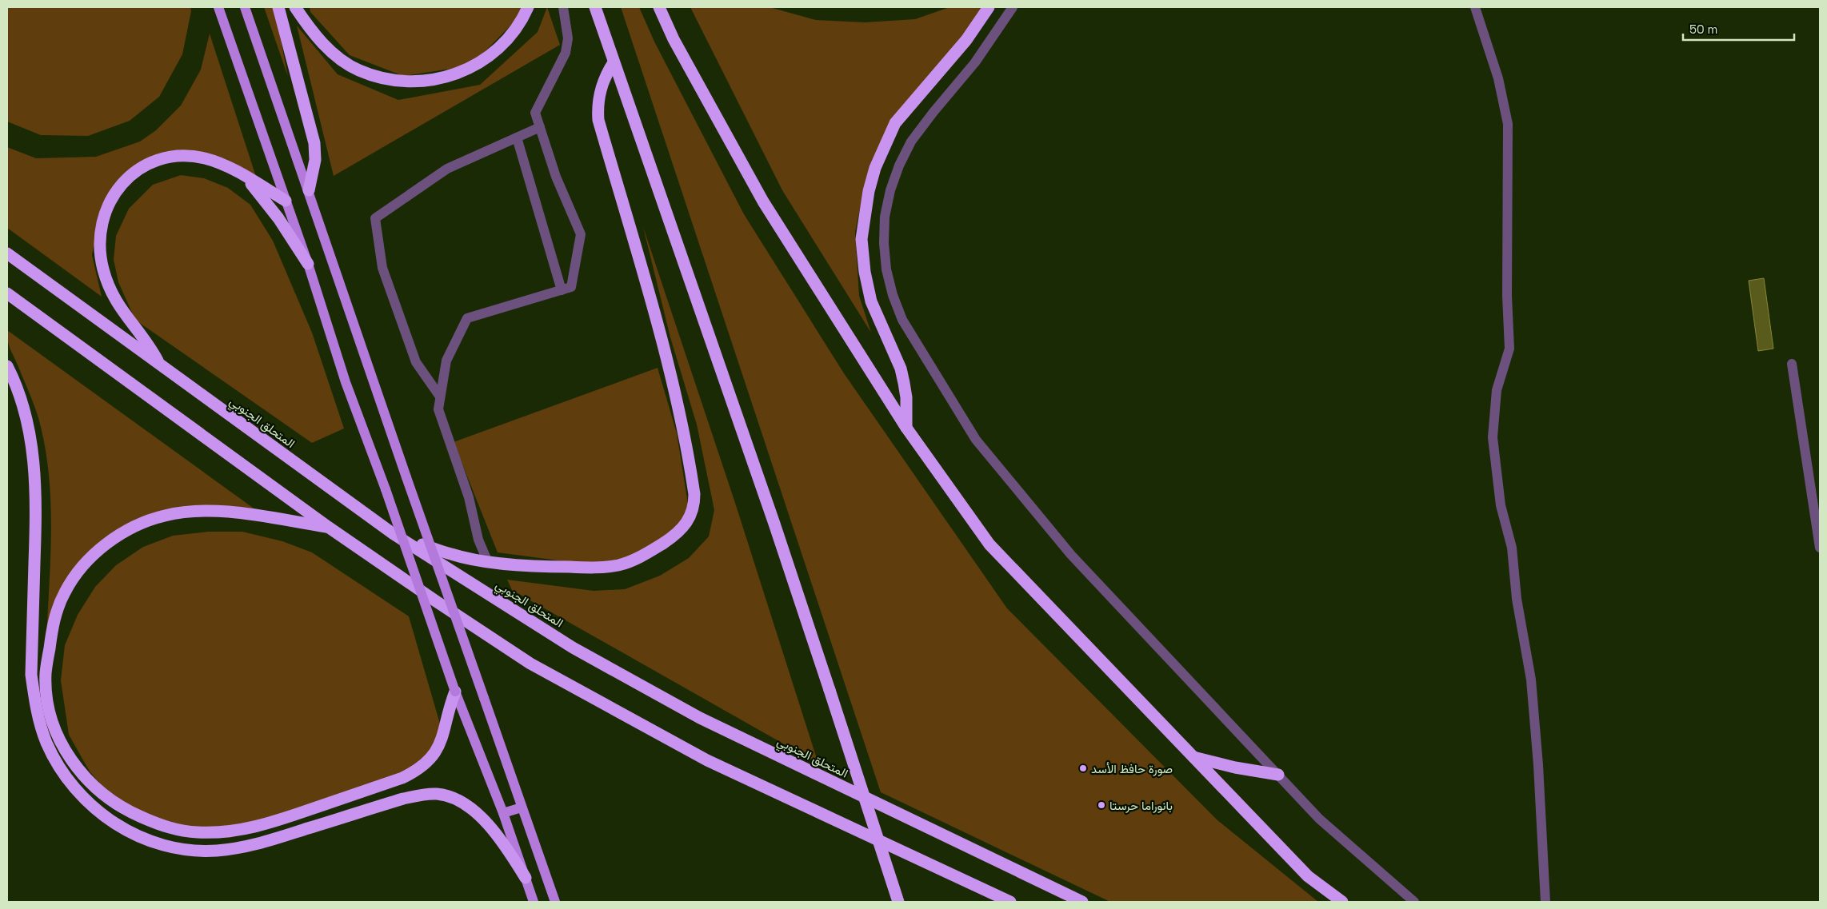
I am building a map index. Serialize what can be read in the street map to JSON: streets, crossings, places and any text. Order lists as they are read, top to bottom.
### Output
{
  "streets": {
    "highway": ["المتحلق الجنوبي"]
  },
  "places": ["صورة حافظ الأسد", "بانوراما حرستا"],
  "scale_bar": "50 m"
}
